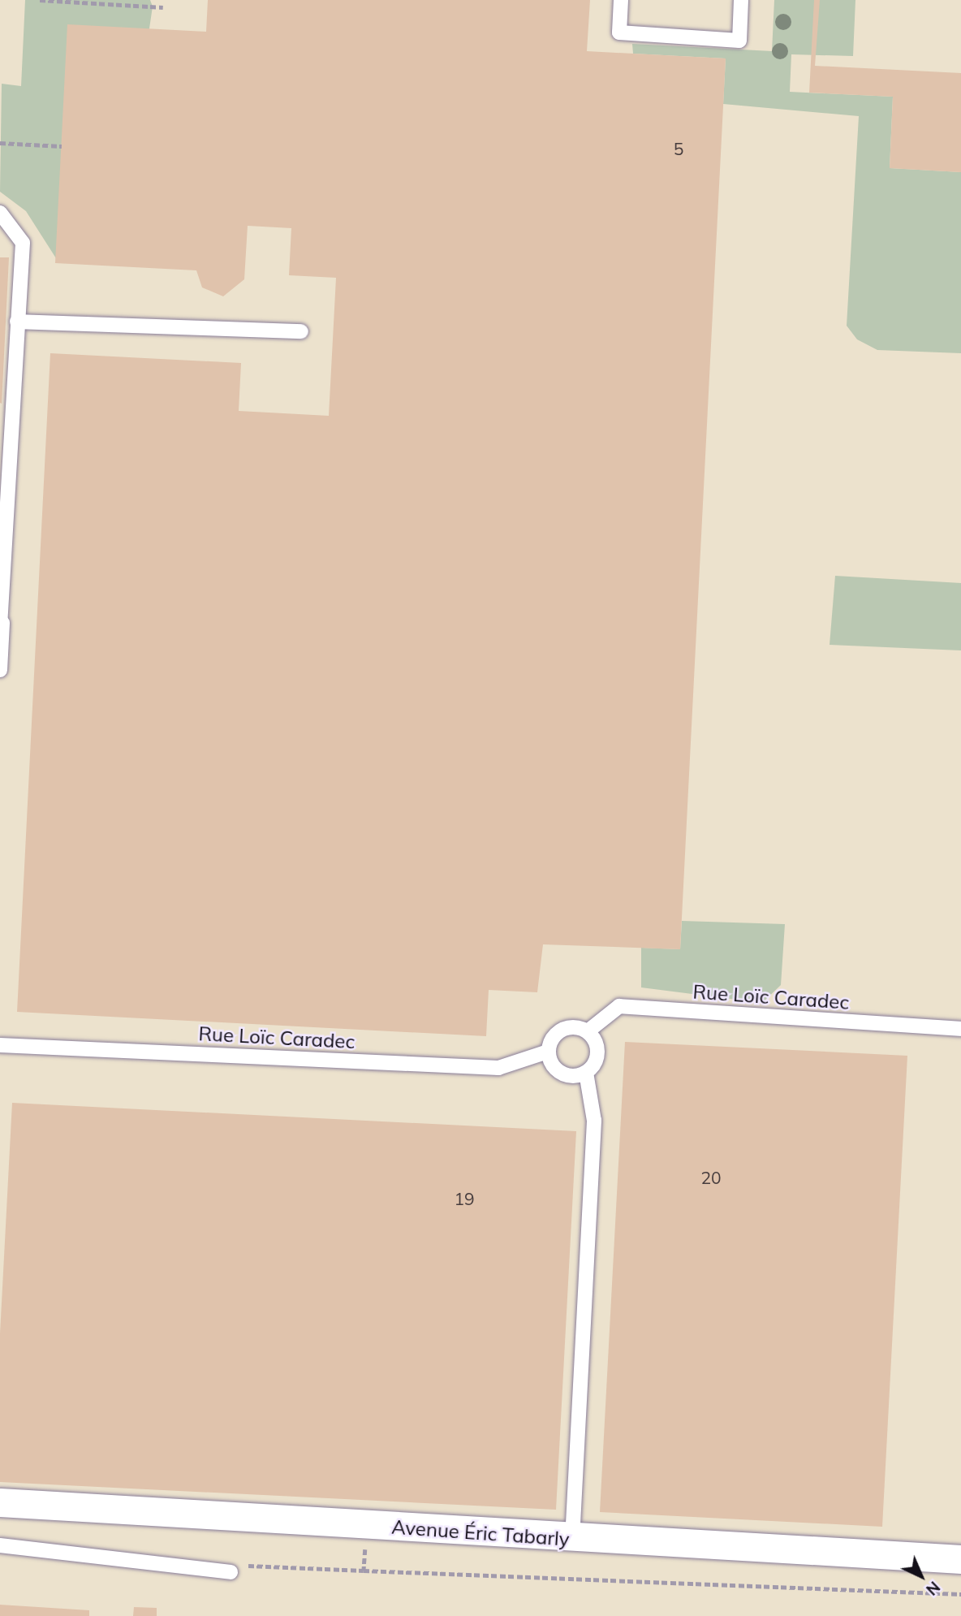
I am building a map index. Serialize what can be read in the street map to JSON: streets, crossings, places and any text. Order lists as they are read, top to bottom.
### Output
{
  "streets": {
    "street": ["Avenue Éric Tabarly"],
    "lane": ["Rue Loïc Caradec"]
  },
  "house_numbers": ["5", "20", "19"],
  "north": "bottom right"
}
